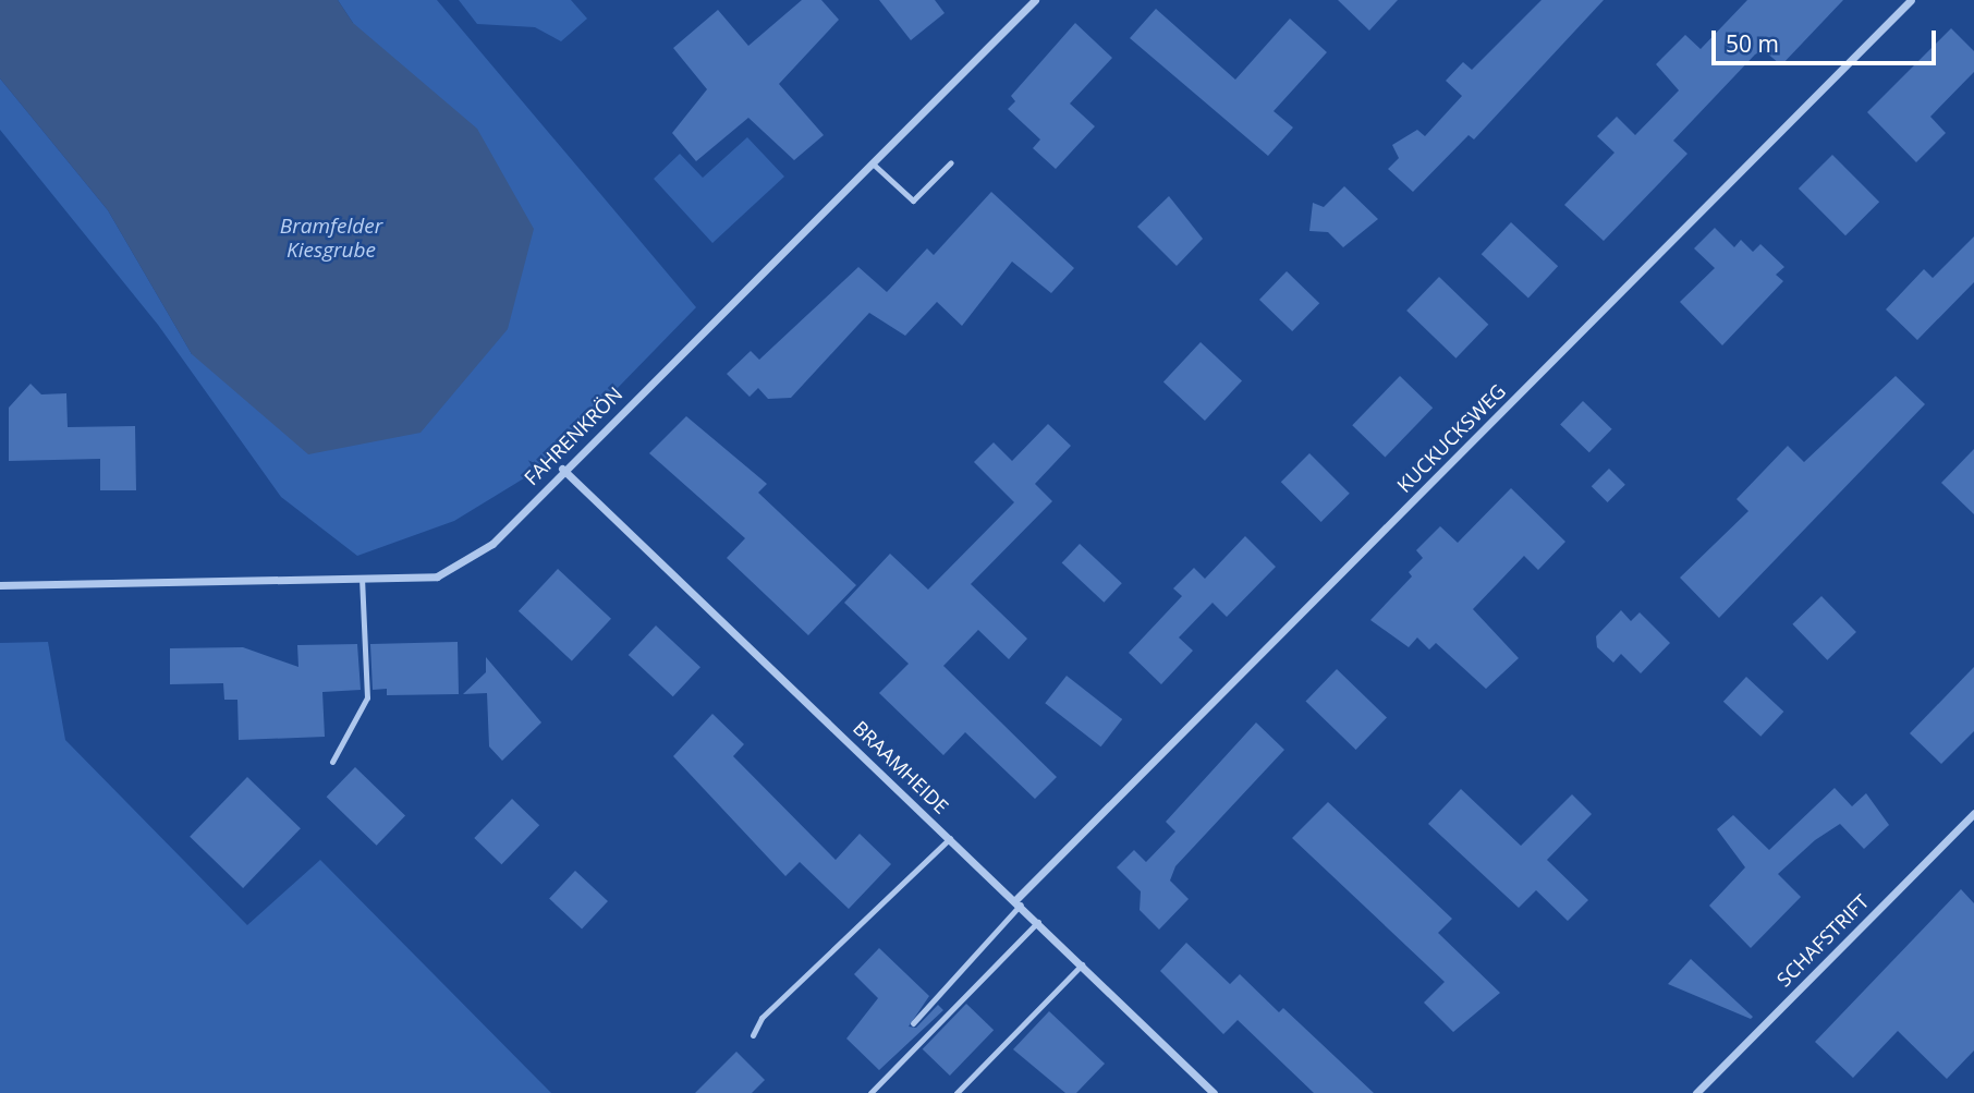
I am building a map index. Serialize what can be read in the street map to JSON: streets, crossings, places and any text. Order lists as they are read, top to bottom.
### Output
{
  "streets": {
    "street": [
      "FAHRENKRÖN",
      "KUCKUCKSWEG",
      "BRAAMHEIDE",
      "SCHAFSTRIFT"
    ]
  },
  "crossings": [
    ["FAHRENKRÖN", "BRAAMHEIDE"],
    ["KUCKUCKSWEG", "BRAAMHEIDE"]
  ],
  "water": ["Bramfelder Kiesgrube"],
  "scale_bar": "50 m"
}
